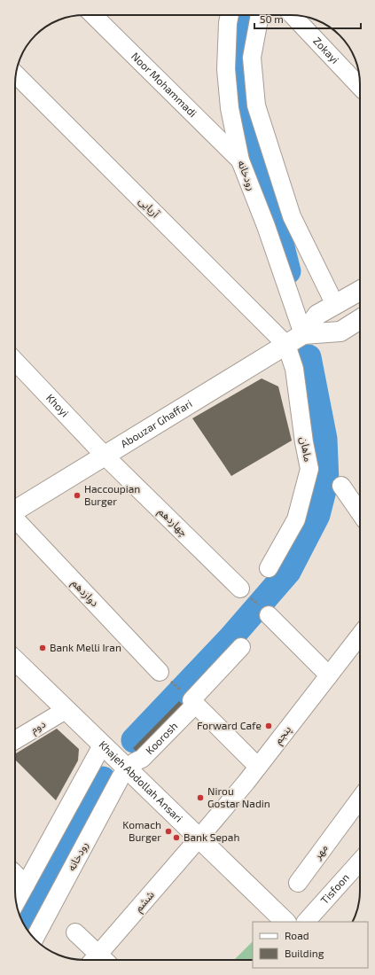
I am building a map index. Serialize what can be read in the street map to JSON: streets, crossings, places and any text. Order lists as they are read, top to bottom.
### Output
{
  "streets": {
    "main road": ["Abouzar Ghaffari", "Khajeh Abdollah Ansari"],
    "street": [
      "Zokayi",
      "Noor Mohammadi",
      "رودخانه",
      "آریایی",
      "Khoyi",
      "ماهان",
      "چهاردهم",
      "دوازدهم",
      "دوم",
      "پنجم",
      "Koorosh",
      "مهر",
      "Tisfoon",
      "ششم"
    ]
  },
  "crossings": [
    ["Noor Mohammadi", "رودخانه"],
    ["رودخانه", "Abouzar Ghaffari"],
    ["رودخانه", "Koorosh"],
    ["رودخانه", "Khajeh Abdollah Ansari"],
    ["آریایی", "Abouzar Ghaffari"],
    ["آریایی", "ماهان"],
    ["Khoyi", "Abouzar Ghaffari"],
    ["Khoyi", "چهاردهم"],
    ["Abouzar Ghaffari", "ماهان"],
    ["Abouzar Ghaffari", "چهاردهم"],
    ["دوم", "Khajeh Abdollah Ansari"],
    ["پنجم", "Khajeh Abdollah Ansari"],
    ["پنجم", "ششم"],
    ["Koorosh", "Khajeh Abdollah Ansari"],
    ["Khajeh Abdollah Ansari", "ششم"]
  ],
  "places": [
    "Haccoupian Burger",
    "Bank Melli Iran",
    "Forward Cafe",
    "Nirou Gostar Nadin",
    "Komach Burger",
    "Bank Sepah"
  ],
  "legend": ["Road", "Building"],
  "scale_bar": "50 m"
}
